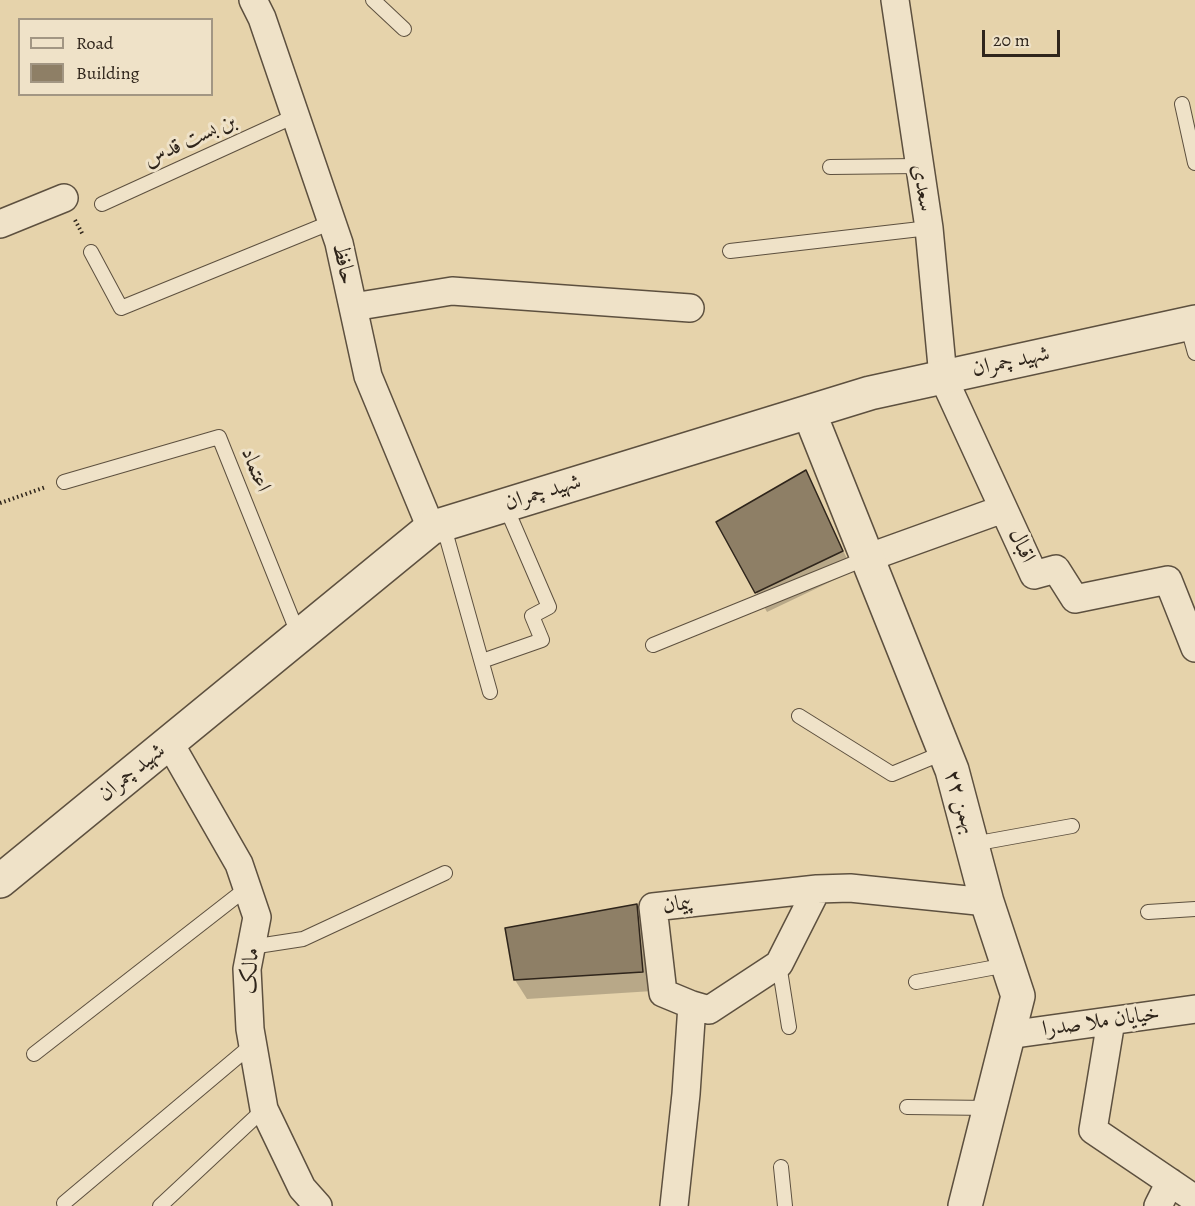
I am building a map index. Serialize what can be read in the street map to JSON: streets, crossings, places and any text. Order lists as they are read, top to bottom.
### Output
{
  "streets": {
    "street": [
      "سعدی",
      "حافظ",
      "شهید چمران",
      "اقبال",
      "۲۲ بهمن",
      "پیمان",
      "مالک",
      "خیایان ملا صدرا"
    ],
    "lane": ["بن بست قدس", "اعتماد"]
  },
  "crossings": [
    ["بن بست قدس", "حافظ"],
    ["سعدی", "شهید چمران"],
    ["سعدی", "اقبال"],
    ["حافظ", "شهید چمران"],
    ["شهید چمران", "اعتماد"],
    ["شهید چمران", "اقبال"],
    ["شهید چمران", "۲۲ بهمن"],
    ["شهید چمران", "مالک"],
    ["۲۲ بهمن", "پیمان"],
    ["۲۲ بهمن", "خیایان ملا صدرا"]
  ],
  "legend": ["Road", "Building"],
  "scale_bar": "20 m"
}
